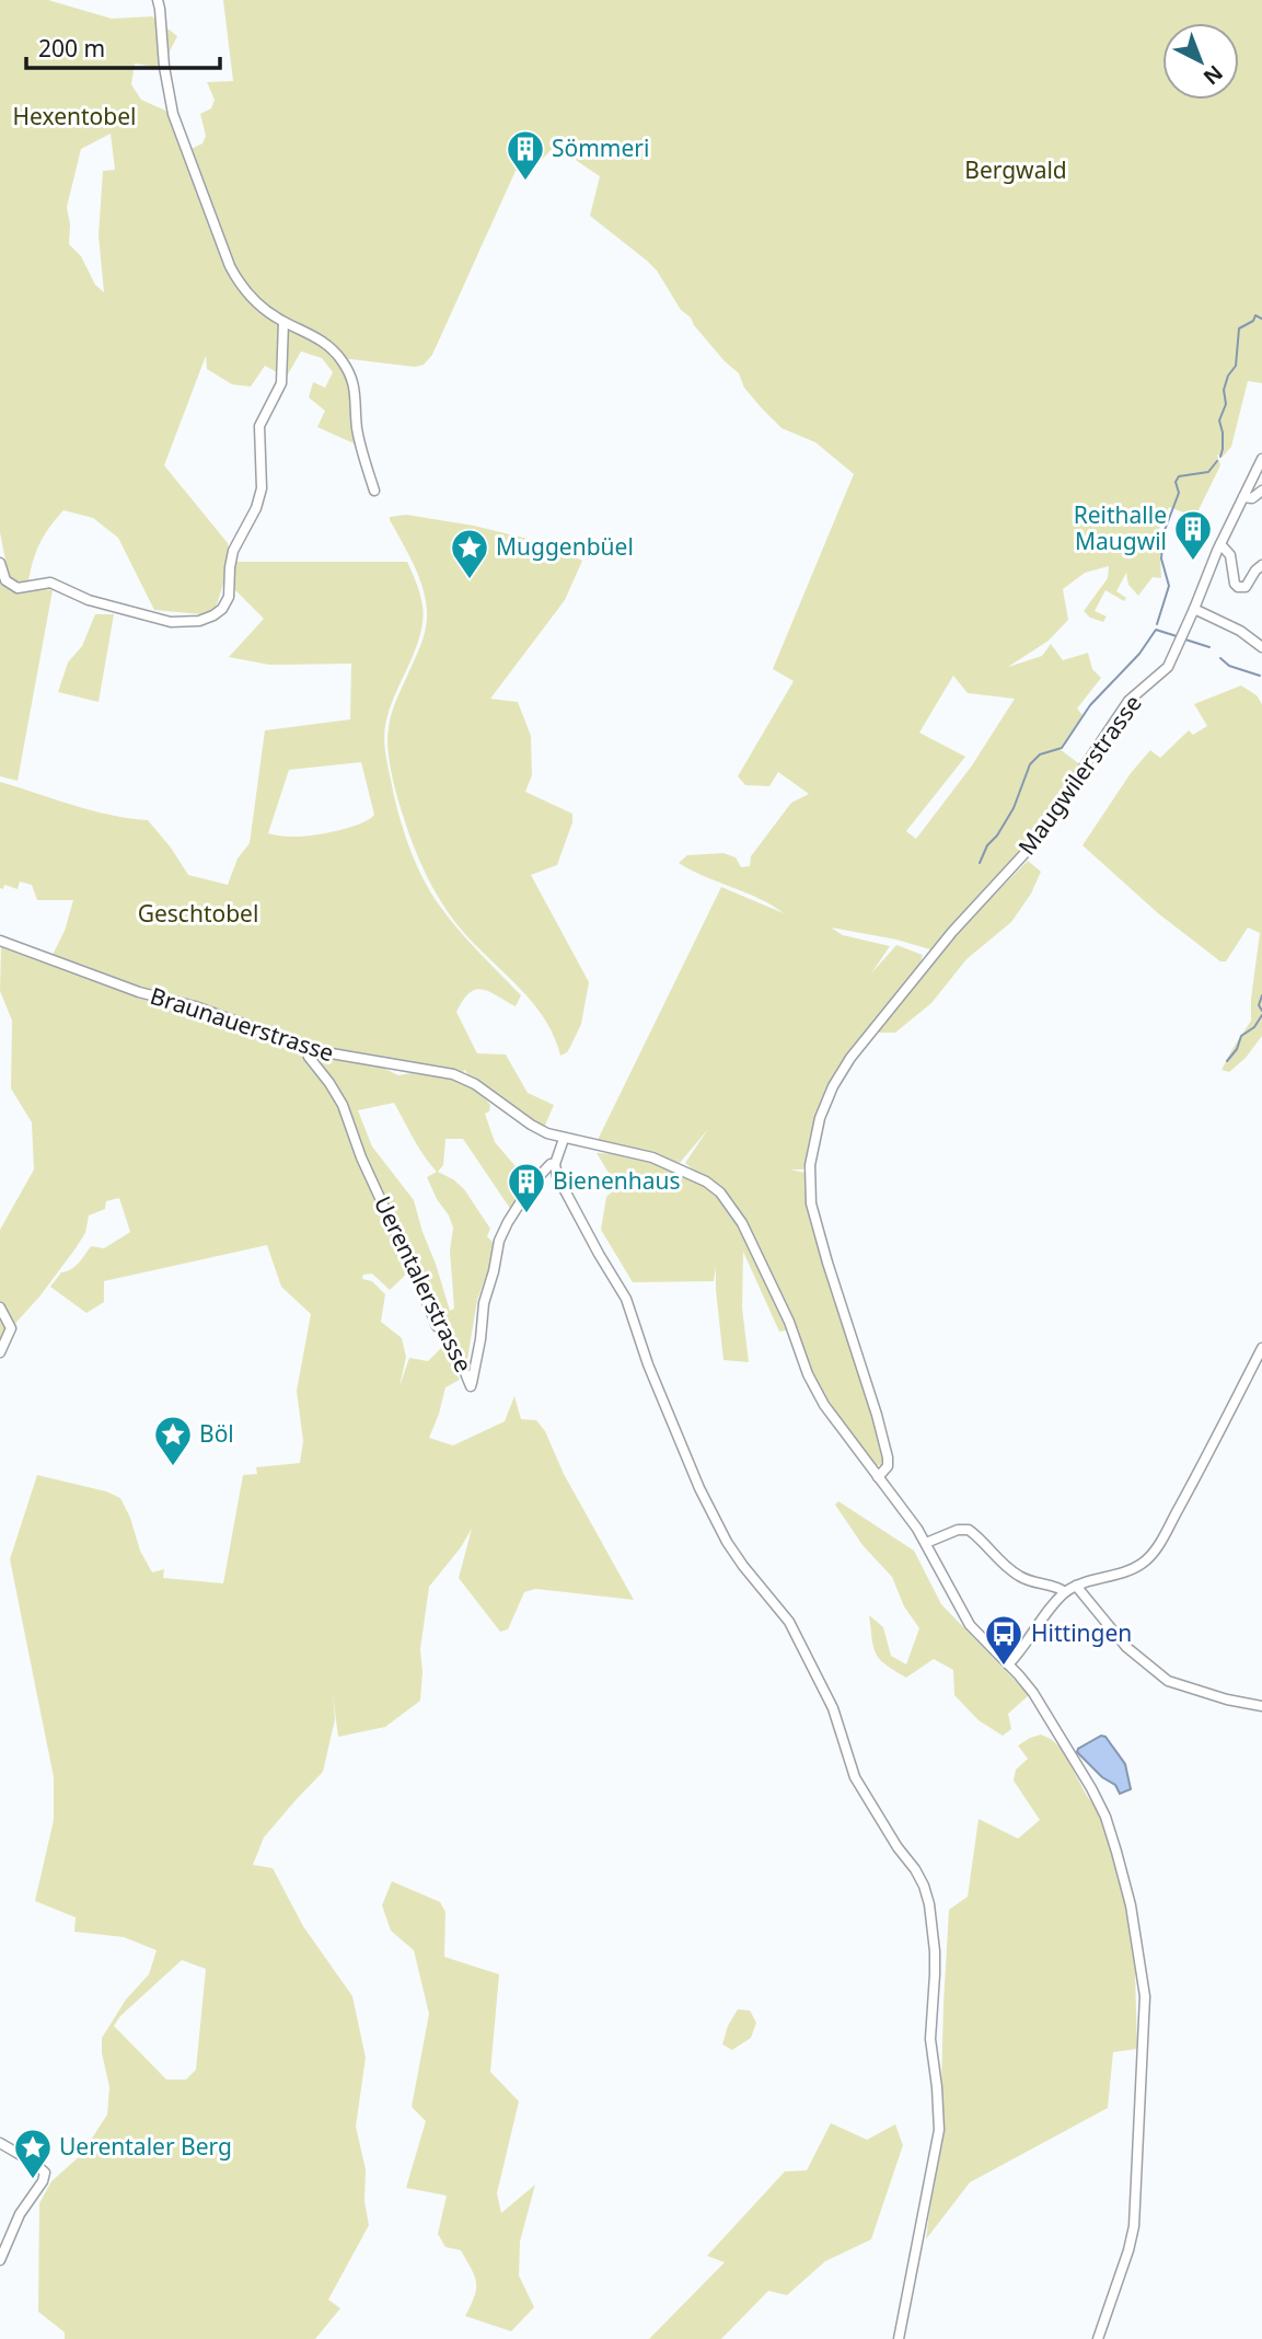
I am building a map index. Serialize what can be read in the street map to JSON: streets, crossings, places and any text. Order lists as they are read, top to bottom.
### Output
{
  "streets": {
    "street": ["Maugwilerstrasse", "Braunauerstrasse", "Uerentalerstrasse"]
  },
  "crossings": [
    ["Maugwilerstrasse", "Braunauerstrasse"],
    ["Braunauerstrasse", "Uerentalerstrasse"]
  ],
  "parks": ["Hexentobel", "Bergwald", "Geschtobel"],
  "places": {
    "building": ["Sömmeri", "Reithalle Maugwil", "Bienenhaus"],
    "place": ["Muggenbüel", "Böl", "Uerentaler Berg"],
    "bus stop": ["Hittingen"]
  },
  "scale_bar": "200 m",
  "north": "bottom right"
}
